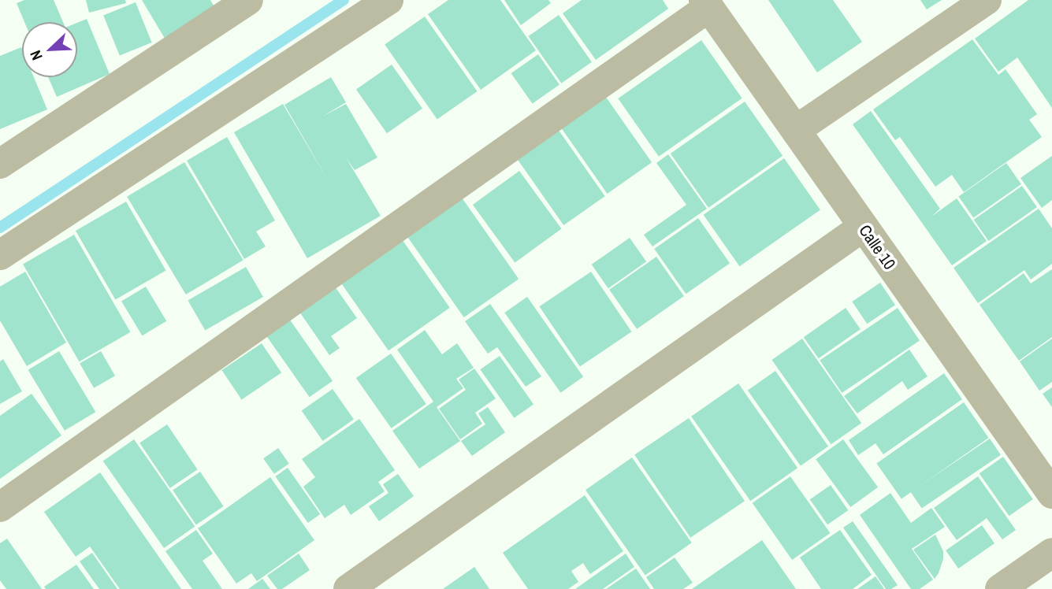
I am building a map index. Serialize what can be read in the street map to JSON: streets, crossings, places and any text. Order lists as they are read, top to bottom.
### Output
{
  "streets": {
    "street": ["Calle 10"]
  },
  "north": "bottom left"
}
